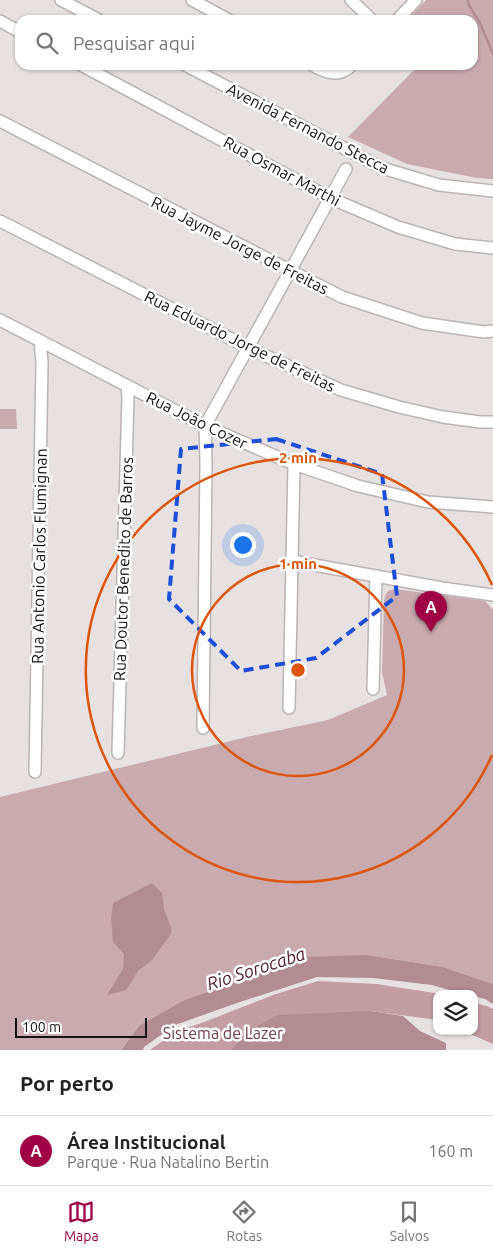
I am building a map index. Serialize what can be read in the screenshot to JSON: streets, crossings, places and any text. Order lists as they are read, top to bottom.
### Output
{
  "streets": {
    "street": [
      "Avenida Fernando Stecca",
      "Rua Osmar Marthi",
      "Rua Jayme Jorge de Freitas",
      "Rua Eduardo Jorge de Freitas",
      "Rua João Cozer",
      "Rua Antonio Carlos Flumignan",
      "Rua Doutor Benedito de Barros"
    ]
  },
  "crossings": [
    ["Rua João Cozer", "Rua Antonio Carlos Flumignan"],
    ["Rua João Cozer", "Rua Doutor Benedito de Barros"]
  ],
  "water": ["Rio Sorocaba"],
  "parks": ["Sistema de Lazer"],
  "scale_bar": "100 m",
  "page": {
    "search": "Pesquisar aqui",
    "pins": "A",
    "scale": "100 m",
    "heading": "Por perto",
    "list": [
      {
        "mark": "A",
        "name": "Área Institucional",
        "note": "Parque · Rua Natalino Bertin",
        "value": "160 m"
      }
    ],
    "nav": ["Mapa", "Rotas", "Salvos"]
  },
  "rings": ["2 min", "1 min"]
}
